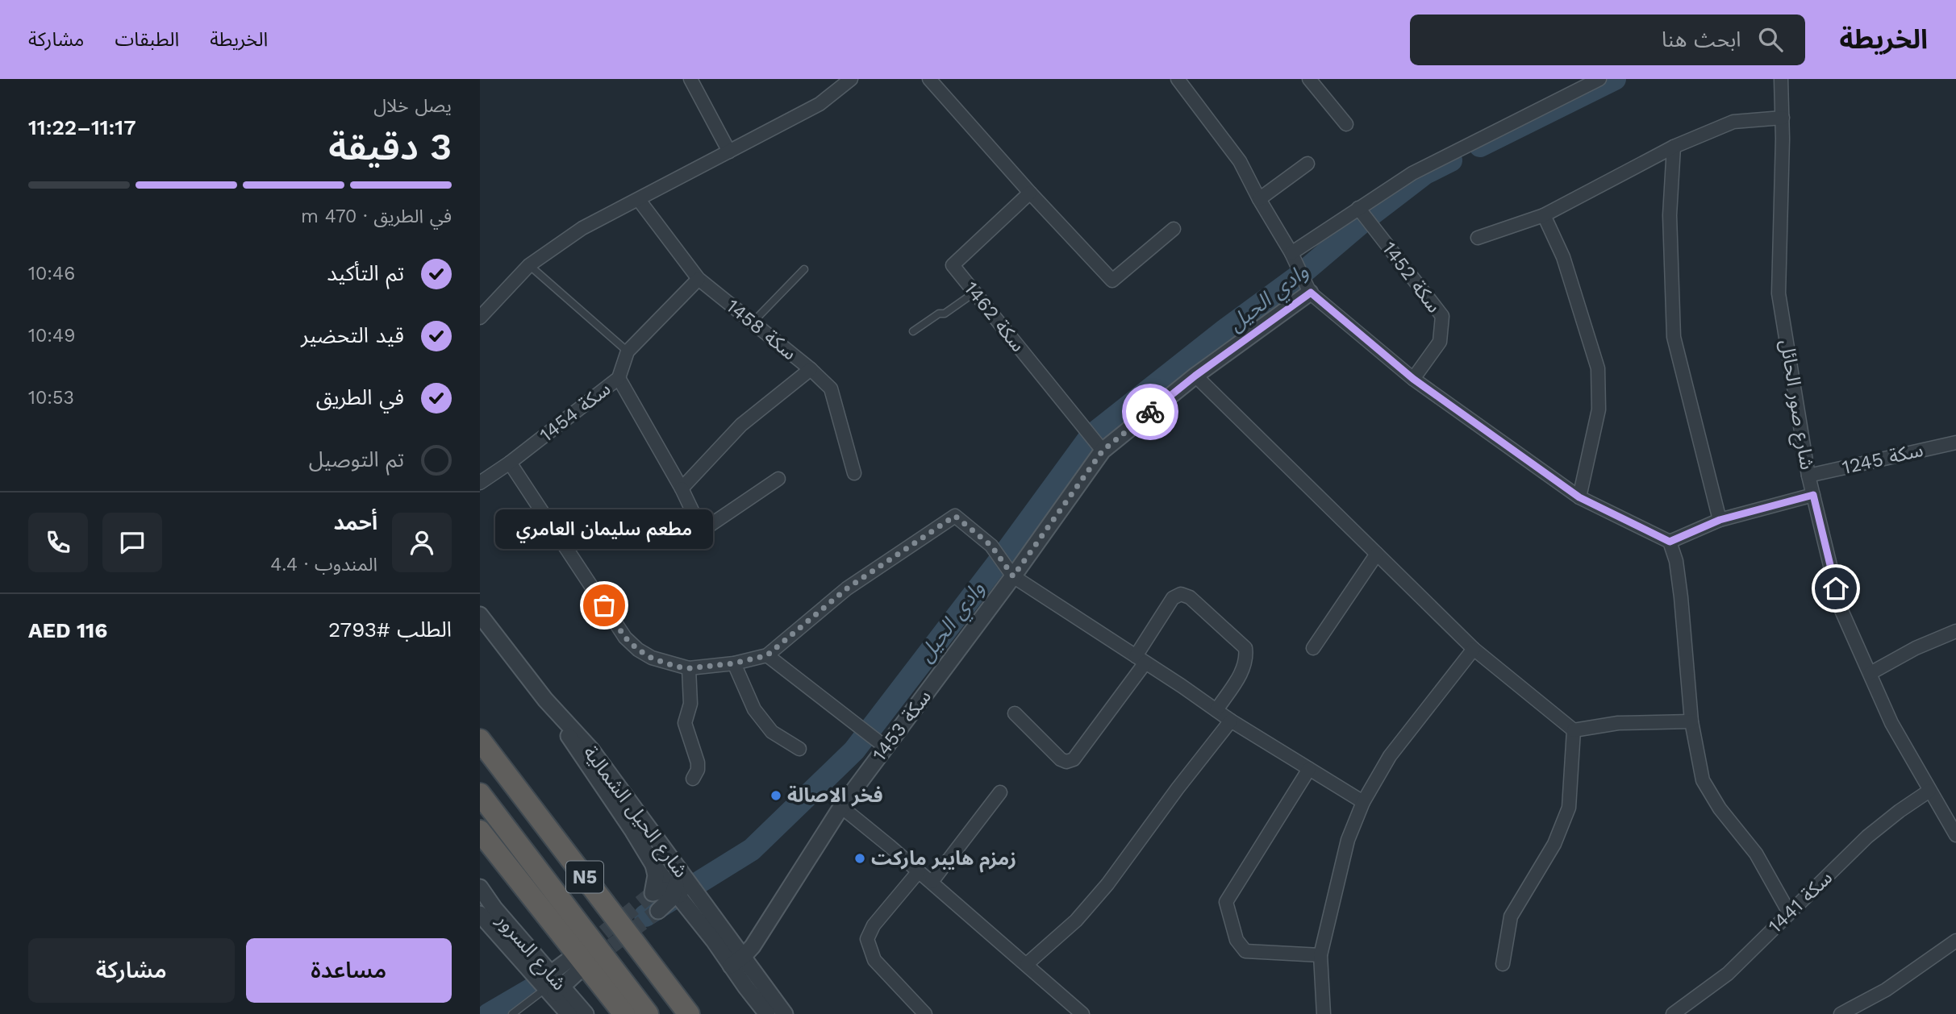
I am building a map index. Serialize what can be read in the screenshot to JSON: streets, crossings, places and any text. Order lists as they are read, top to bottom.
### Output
{
  "streets": {
    "highway": ["N5"],
    "street": [
      "سكة 1452",
      "سكة 1462",
      "سكة 1458",
      "شارع صور الحائل",
      "سكة 1454",
      "سكة 1245",
      "سكة 1453",
      "شارع الحيل الشمالية",
      "سكة 1441",
      "شارع السرور"
    ]
  },
  "crossings": [
    ["سكة 1462", "سكة 1453"],
    ["سكة 1458", "سكة 1454"],
    ["شارع صور الحائل", "سكة 1245"],
    ["شارع صور الحائل", "سكة 1441"],
    ["سكة 1453", "شارع الحيل الشمالية"]
  ],
  "water": ["وادي الحيل"],
  "places": ["مطعم سليمان العامري", "فخر الاصالة", "زمزم هايبر ماركت"],
  "page": {
    "header": "الخريطة",
    "search": "ابحث هنا",
    "nav": ["الخريطة", "الطبقات", "مشاركة"],
    "heading": ["3 دقيقة", "يصل خلال", "11:17–11:22"],
    "panel": [
      "أحمد",
      "المندوب · 4.4",
      "الطلب #2793",
      "AED 116"
    ],
    "bar": "في الطريق · 470 m",
    "list": [
      ["تم التأكيد", "10:46"],
      ["قيد التحضير", "10:49"],
      ["في الطريق", "10:53"],
      "تم التوصيل"
    ],
    "bubble": "مطعم سليمان العامري",
    "buttons": ["مساعدة", "مشاركة"]
  }
}
